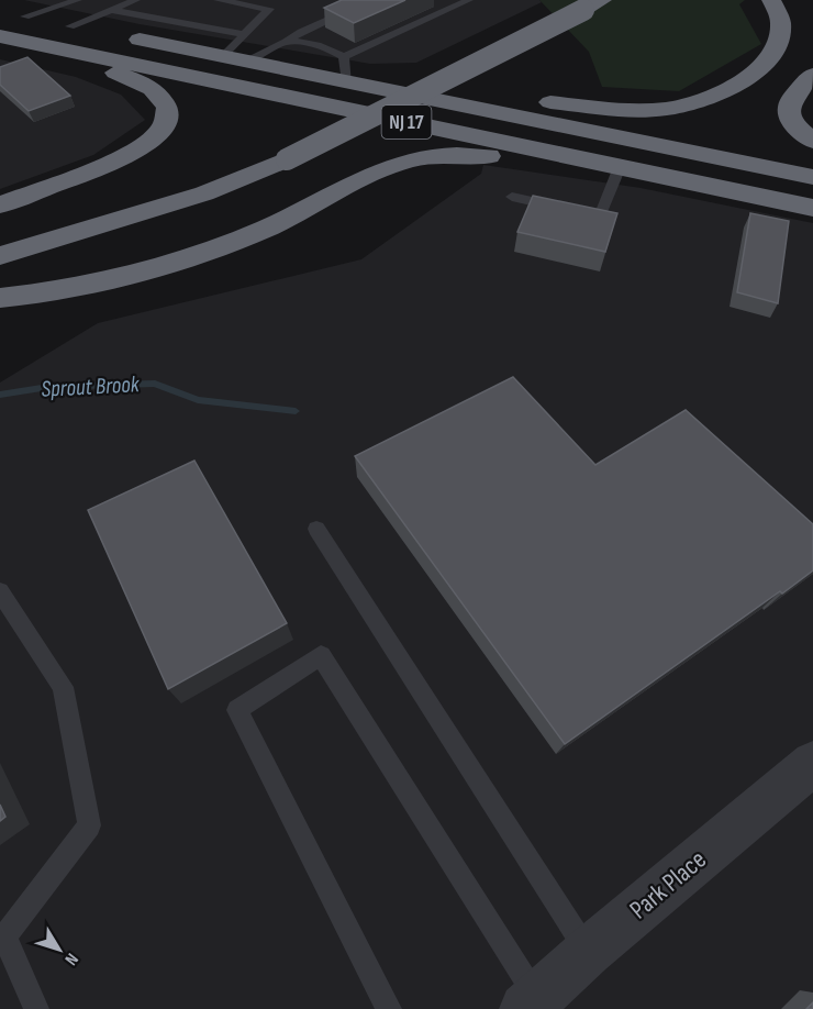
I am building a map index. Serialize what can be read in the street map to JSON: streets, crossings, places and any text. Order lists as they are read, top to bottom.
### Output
{
  "streets": {
    "highway": ["NJ 17"],
    "street": ["Park Place"]
  },
  "water": ["Sprout Brook"],
  "north": "bottom right"
}
